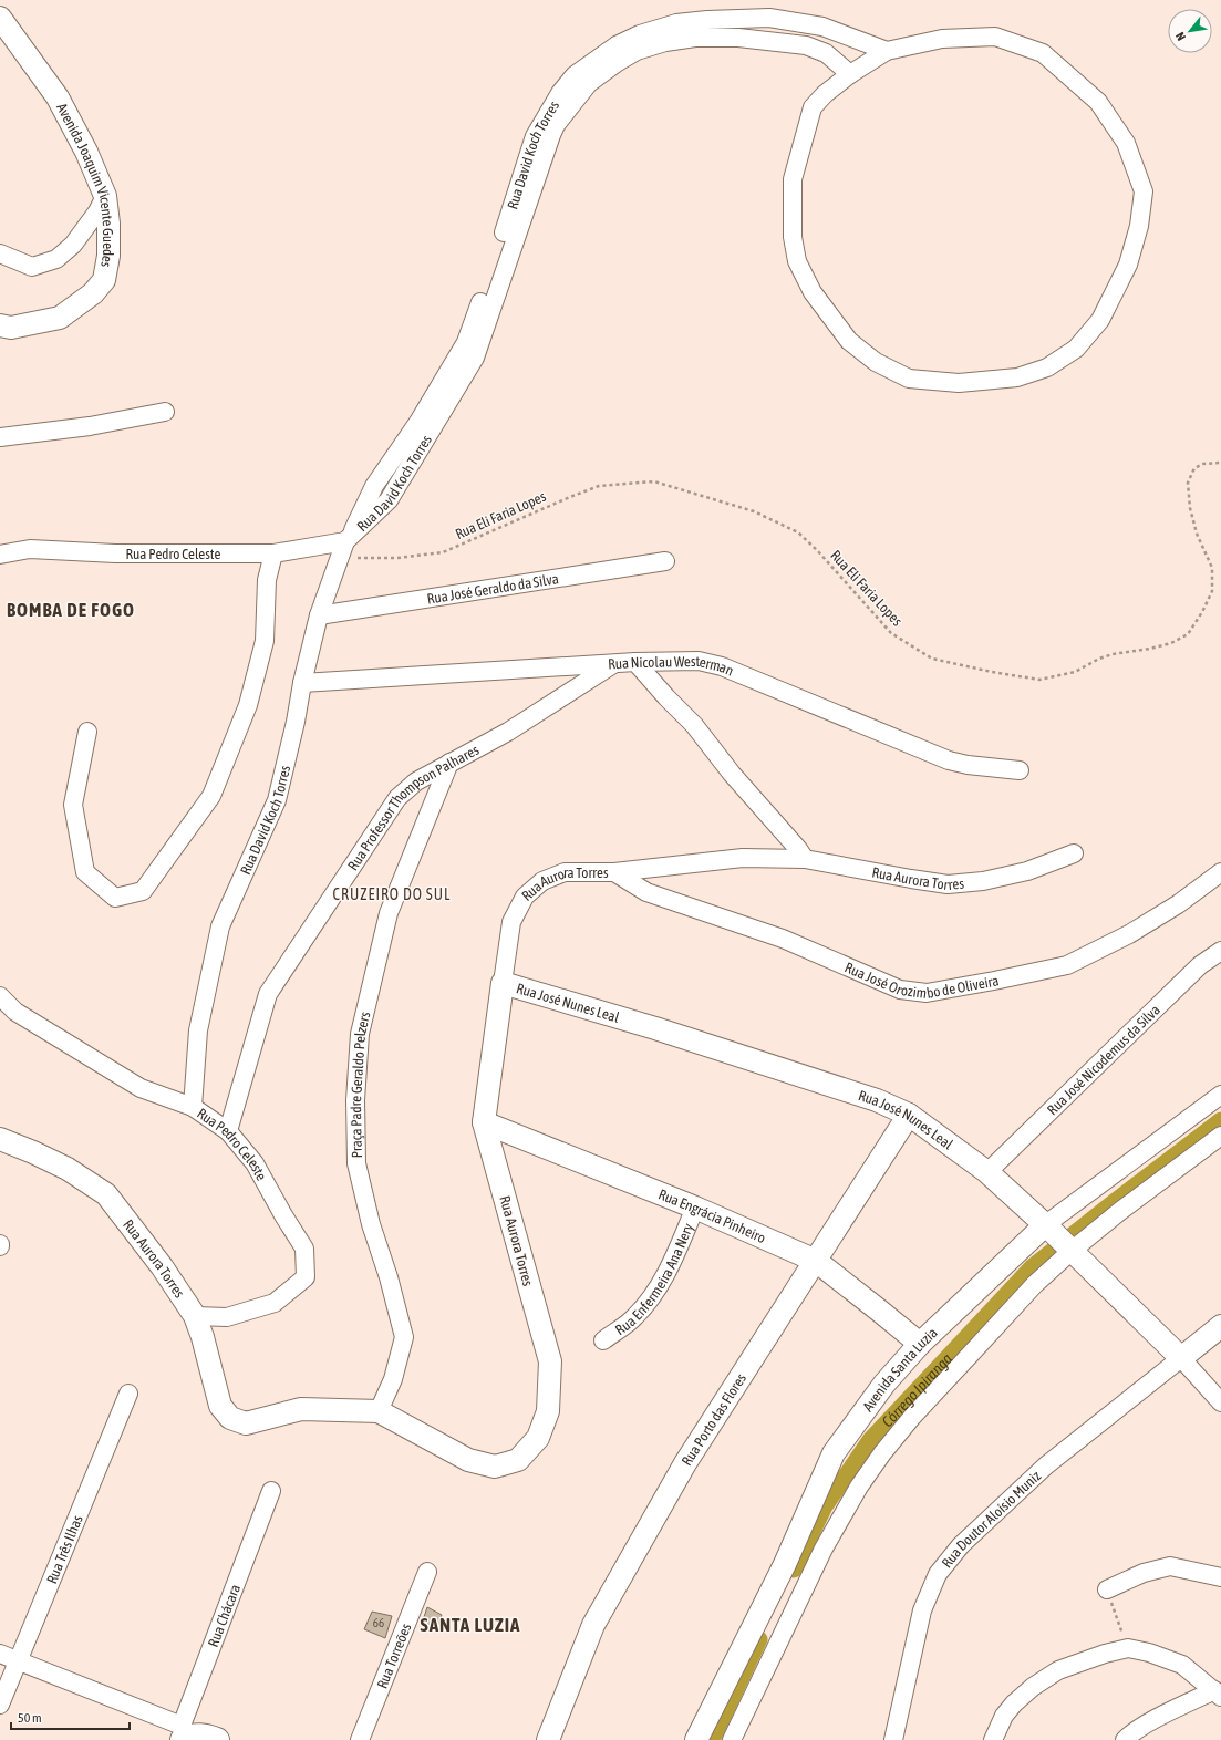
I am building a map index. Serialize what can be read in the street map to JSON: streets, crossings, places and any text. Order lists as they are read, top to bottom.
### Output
{
  "streets": {
    "street": [
      "Rua David Koch Torres",
      "Avenida Joaquim Vicente Guedes",
      "Rua Pedro Celeste",
      "Rua José Geraldo da Silva",
      "Rua Nicolau Westerman",
      "Rua Professor Thompson Palhares",
      "Rua Aurora Torres",
      "Rua José Orozimbo de Oliveira",
      "Rua José Nunes Leal",
      "Rua José Nicodemus da Silva",
      "Praça Padre Geraldo Pelzers",
      "Rua Engrácia Pinheiro",
      "Rua Enfermeira Ana Nery",
      "Avenida Santa Luzia",
      "Rua Porto das Flores",
      "Rua Doutor Aloísio Muniz",
      "Rua Três Ilhas",
      "Rua Chácara",
      "Rua Torreões"
    ],
    "path": ["Rua Eli Faria Lopes"]
  },
  "crossings": [
    ["Rua David Koch Torres", "Rua Eli Faria Lopes"],
    ["Rua David Koch Torres", "Rua Pedro Celeste"],
    ["Rua David Koch Torres", "Rua José Geraldo da Silva"],
    ["Rua David Koch Torres", "Rua Nicolau Westerman"],
    ["Rua Eli Faria Lopes", "Rua Pedro Celeste"],
    ["Rua Pedro Celeste", "Rua Professor Thompson Palhares"],
    ["Rua Pedro Celeste", "Rua Aurora Torres"],
    ["Rua Nicolau Westerman", "Rua Professor Thompson Palhares"],
    ["Rua Professor Thompson Palhares", "Praça Padre Geraldo Pelzers"],
    ["Rua Aurora Torres", "Rua José Orozimbo de Oliveira"],
    ["Rua Aurora Torres", "Rua José Nunes Leal"],
    ["Rua Aurora Torres", "Praça Padre Geraldo Pelzers"],
    ["Rua Aurora Torres", "Rua Engrácia Pinheiro"],
    ["Rua José Nunes Leal", "Rua José Nicodemus da Silva"],
    ["Rua José Nunes Leal", "Avenida Santa Luzia"],
    ["Rua José Nunes Leal", "Rua Porto das Flores"],
    ["Rua José Nunes Leal", "Rua Doutor Aloísio Muniz"],
    ["Rua Engrácia Pinheiro", "Rua Enfermeira Ana Nery"],
    ["Rua Engrácia Pinheiro", "Avenida Santa Luzia"],
    ["Rua Engrácia Pinheiro", "Rua Porto das Flores"]
  ],
  "districts": ["BOMBA DE FOGO", "CRUZEIRO DO SUL", "SANTA LUZIA"],
  "water": ["Córrego Ipiranga"],
  "house_numbers": ["66"],
  "scale_bar": "50 m",
  "north": "bottom left"
}
